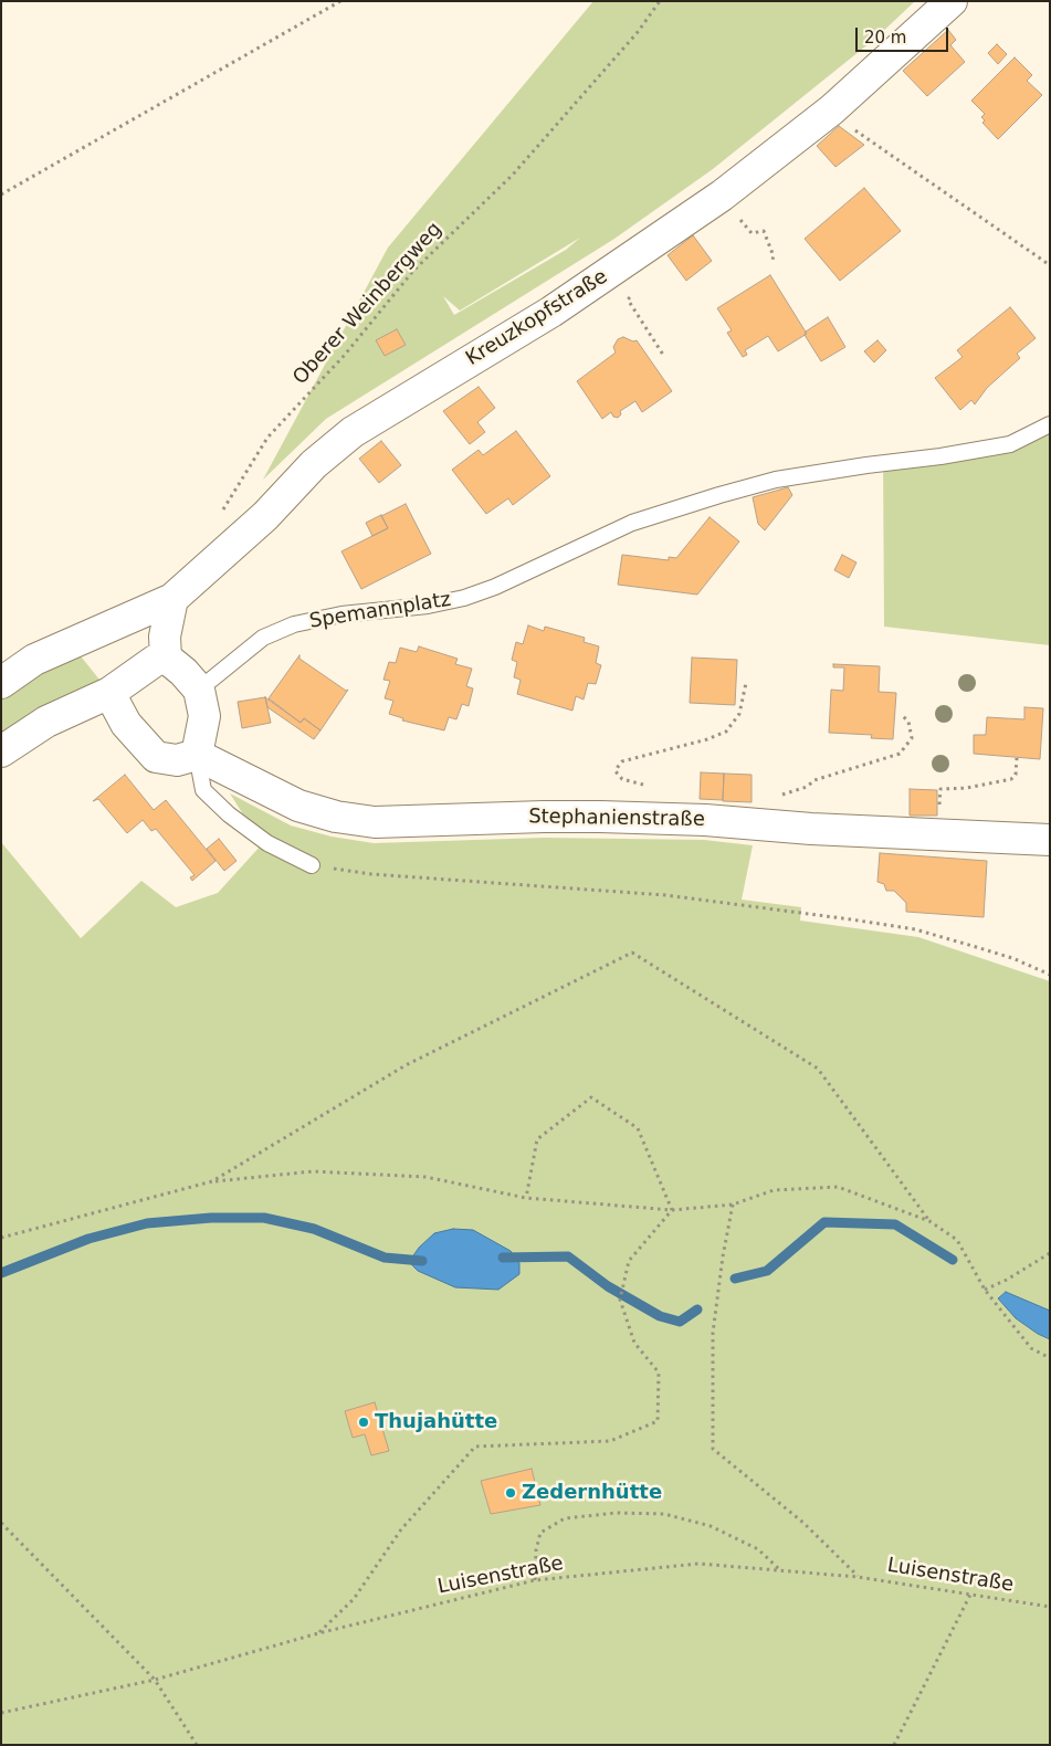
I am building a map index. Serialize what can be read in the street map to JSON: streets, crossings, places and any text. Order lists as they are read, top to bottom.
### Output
{
  "streets": {
    "street": ["Kreuzkopfstraße", "Stephanienstraße"],
    "lane": ["Spemannplatz"],
    "path": ["Oberer Weinbergweg", "Luisenstraße"]
  },
  "crossings": [
    ["Spemannplatz", "Stephanienstraße"]
  ],
  "places": ["Thujahütte", "Zedernhütte"],
  "scale_bar": "20 m"
}
